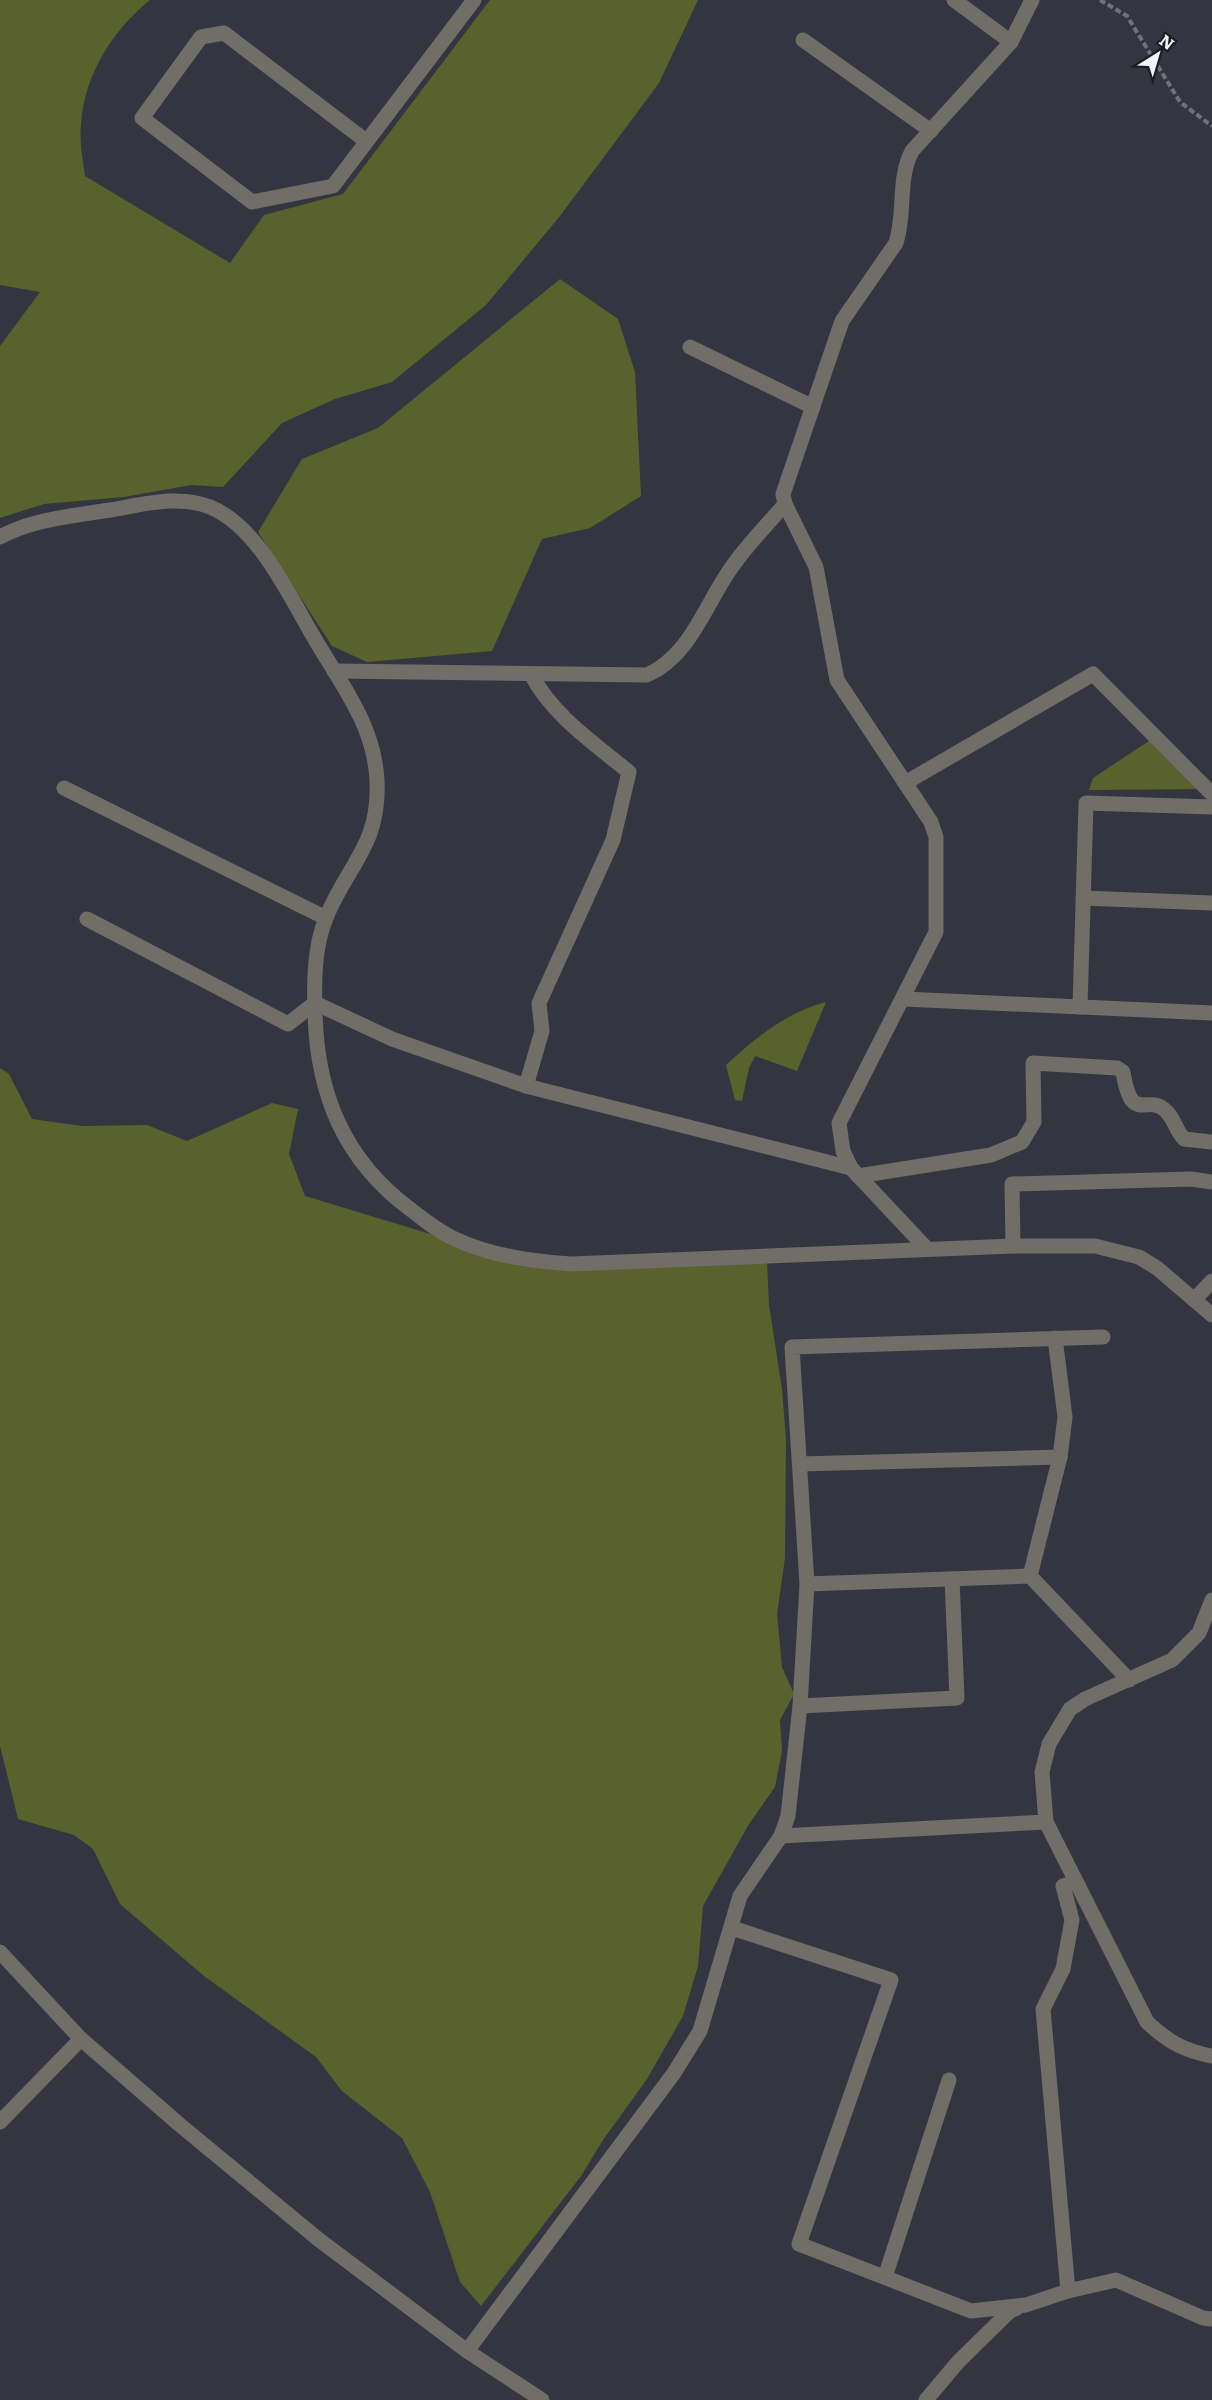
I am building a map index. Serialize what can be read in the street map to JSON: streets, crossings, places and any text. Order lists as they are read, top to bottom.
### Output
{
  "north": "top right"
}
